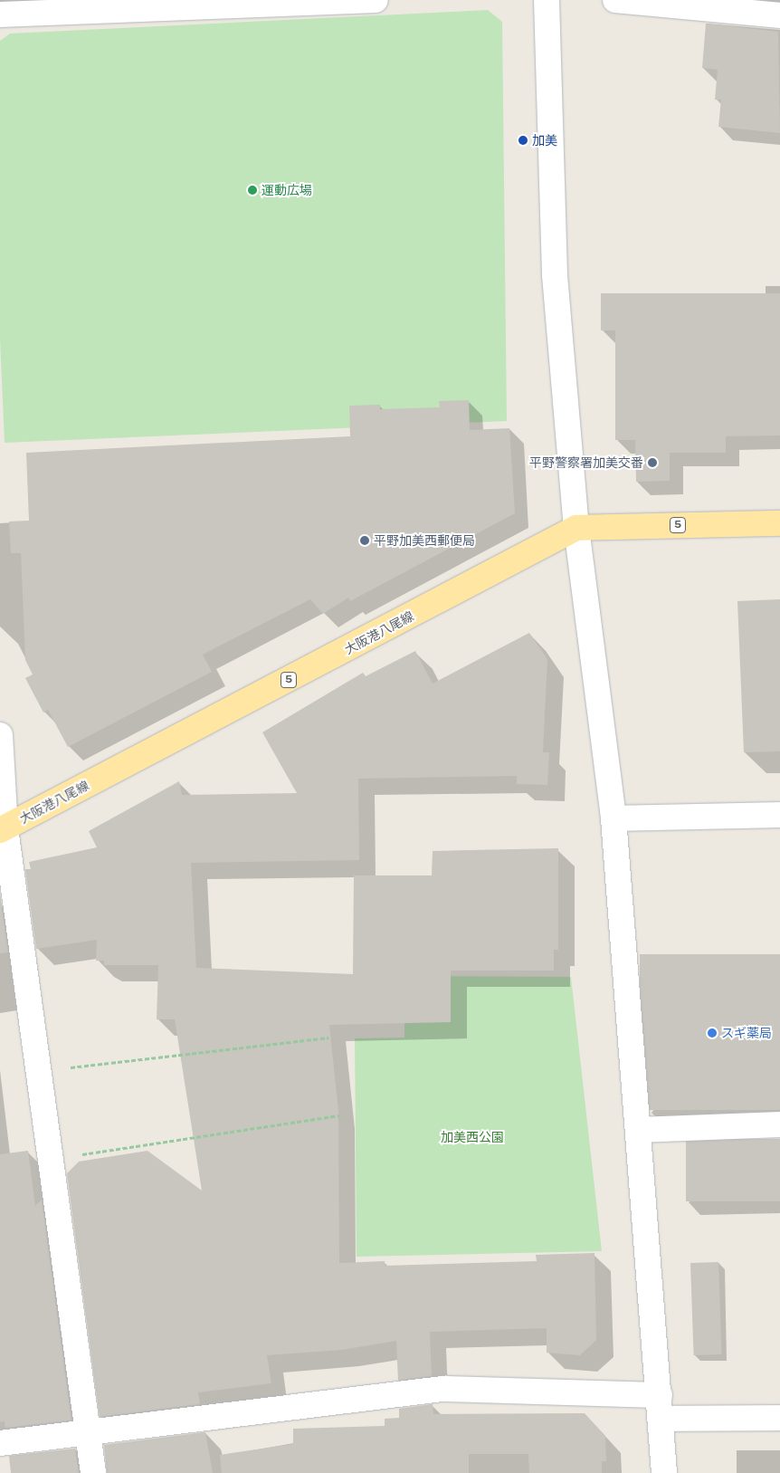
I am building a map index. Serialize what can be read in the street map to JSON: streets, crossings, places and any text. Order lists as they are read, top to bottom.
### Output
{
  "streets": {
    "main road": ["5", "大阪港八尾線"]
  },
  "parks": ["加美西公園"],
  "places": [
    "加美",
    "運動広場",
    "平野警察署加美交番",
    "平野加美西郵便局",
    "スギ薬局"
  ]
}
